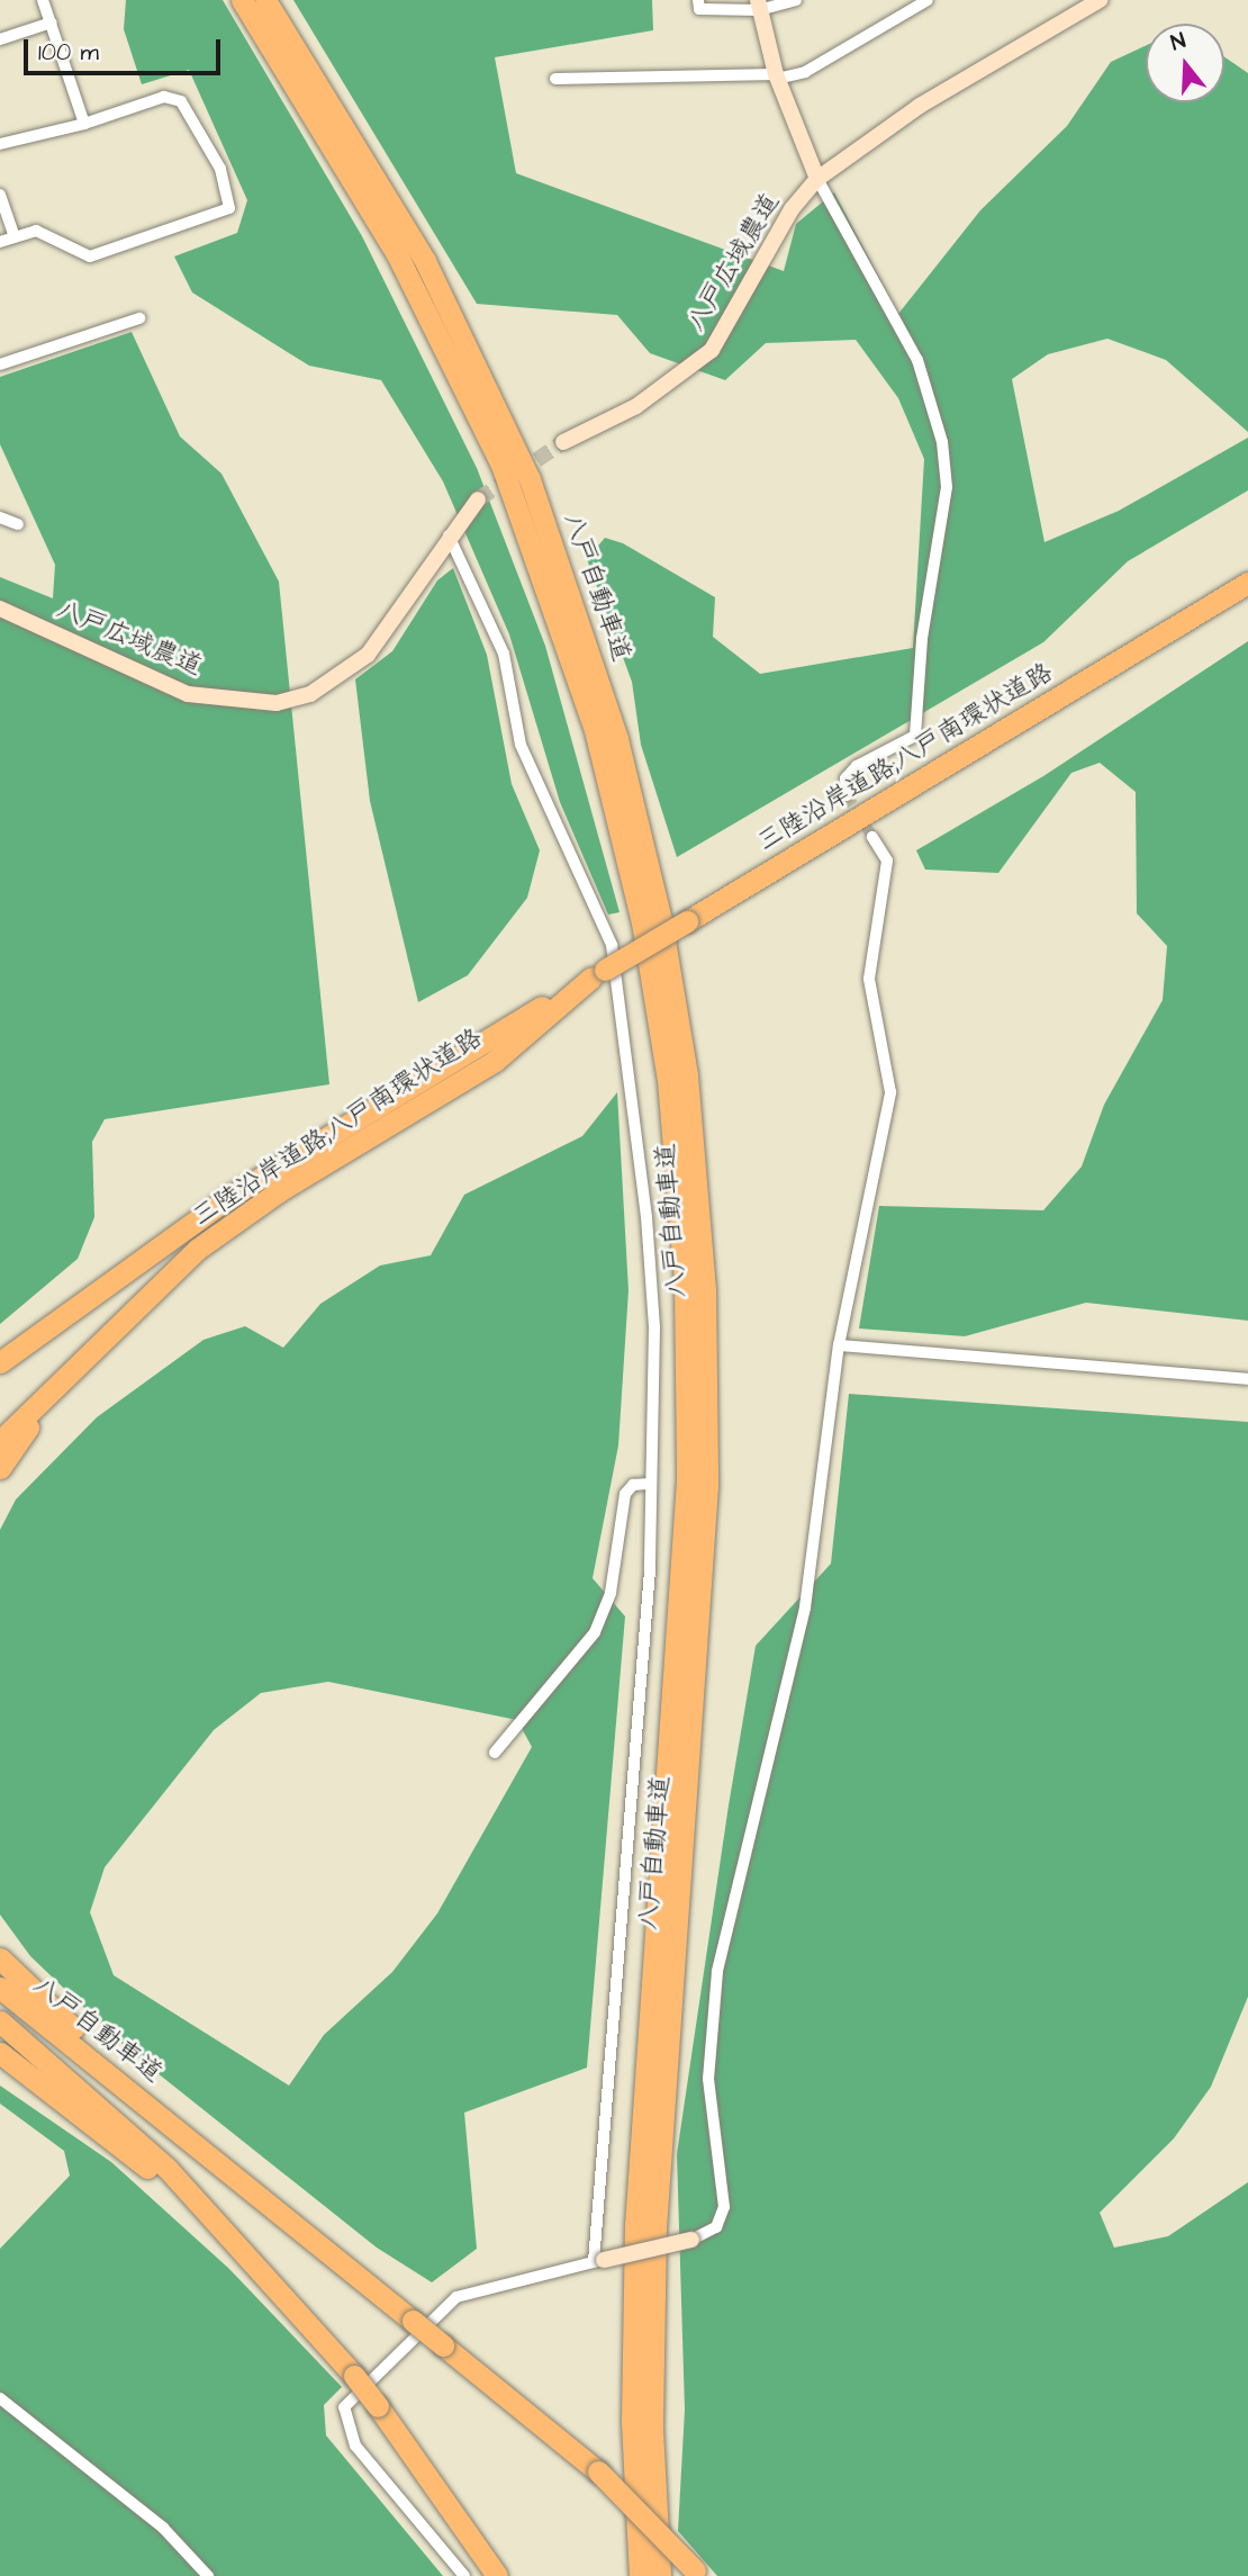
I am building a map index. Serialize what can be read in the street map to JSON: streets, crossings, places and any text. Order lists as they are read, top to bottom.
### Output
{
  "streets": {
    "highway": ["八戸自動車道", "三陸沿岸道路;八戸南環状道路"],
    "street": ["八戸広域農道"]
  },
  "scale_bar": "100 m",
  "north": "top"
}
